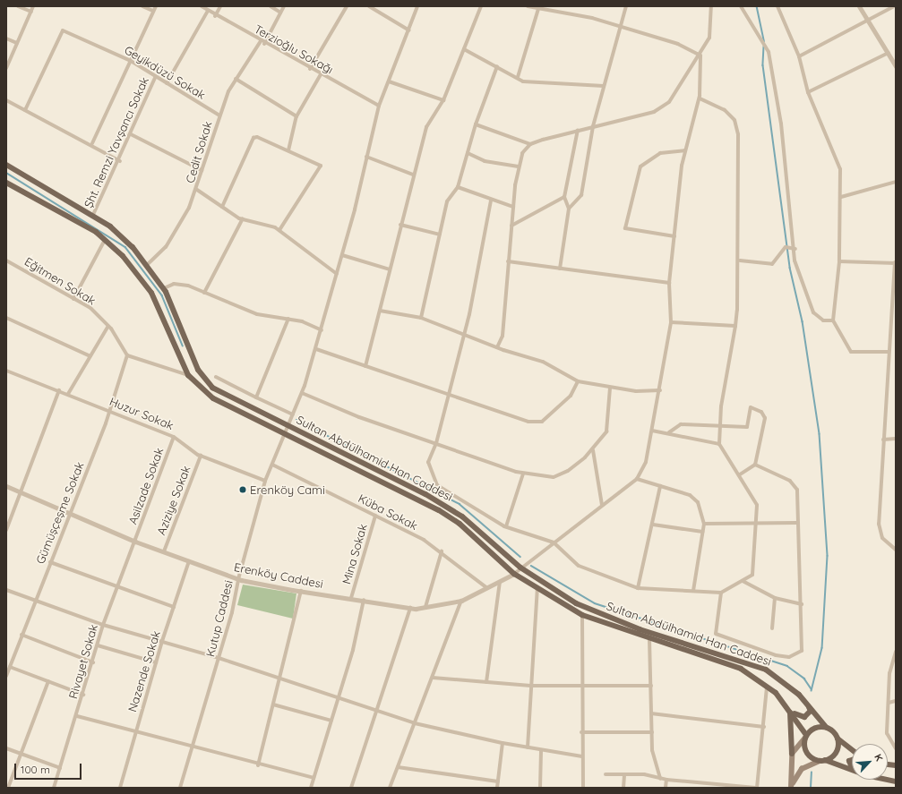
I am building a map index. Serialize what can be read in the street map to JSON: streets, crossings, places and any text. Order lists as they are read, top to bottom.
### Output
{
  "streets": {
    "main road": ["Sultan Abdülhamid Han Caddesi"],
    "street": [
      "Terzioğlu Sokağı",
      "Geyikdüzü Sokak",
      "Şht. Remzi Yavşancı Sokak",
      "Cedit Sokak",
      "Eğitmen Sokak",
      "Huzur Sokak",
      "Asilzade Sokak",
      "Aziziye Sokak",
      "Küba Sokak",
      "Gümüşçeşme Sokak",
      "Mina Sokak",
      "Erenköy Caddesi",
      "Kutup Caddesi",
      "Rivayet Sokak",
      "Nazende Sokak"
    ]
  },
  "crossings": [
    ["Terzioğlu Sokağı", "Cedit Sokak"],
    ["Terzioğlu Sokağı", "Kutup Caddesi"],
    ["Geyikdüzü Sokak", "Şht. Remzi Yavşancı Sokak"],
    ["Geyikdüzü Sokak", "Cedit Sokak"],
    ["Şht. Remzi Yavşancı Sokak", "Sultan Abdülhamid Han Caddesi"],
    ["Cedit Sokak", "Sultan Abdülhamid Han Caddesi"],
    ["Eğitmen Sokak", "Gümüşçeşme Sokak"],
    ["Huzur Sokak", "Asilzade Sokak"],
    ["Huzur Sokak", "Aziziye Sokak"],
    ["Huzur Sokak", "Gümüşçeşme Sokak"],
    ["Huzur Sokak", "Kutup Caddesi"],
    ["Sultan Abdülhamid Han Caddesi", "Erenköy Caddesi"],
    ["Sultan Abdülhamid Han Caddesi", "Kutup Caddesi"],
    ["Asilzade Sokak", "Erenköy Caddesi"],
    ["Asilzade Sokak", "Rivayet Sokak"],
    ["Aziziye Sokak", "Erenköy Caddesi"],
    ["Küba Sokak", "Mina Sokak"],
    ["Küba Sokak", "Erenköy Caddesi"],
    ["Küba Sokak", "Kutup Caddesi"],
    ["Gümüşçeşme Sokak", "Erenköy Caddesi"],
    ["Mina Sokak", "Erenköy Caddesi"],
    ["Erenköy Caddesi", "Kutup Caddesi"],
    ["Erenköy Caddesi", "Rivayet Sokak"],
    ["Erenköy Caddesi", "Nazende Sokak"]
  ],
  "places": ["Erenköy Cami"],
  "scale_bar": "100 m",
  "north": "top right"
}
